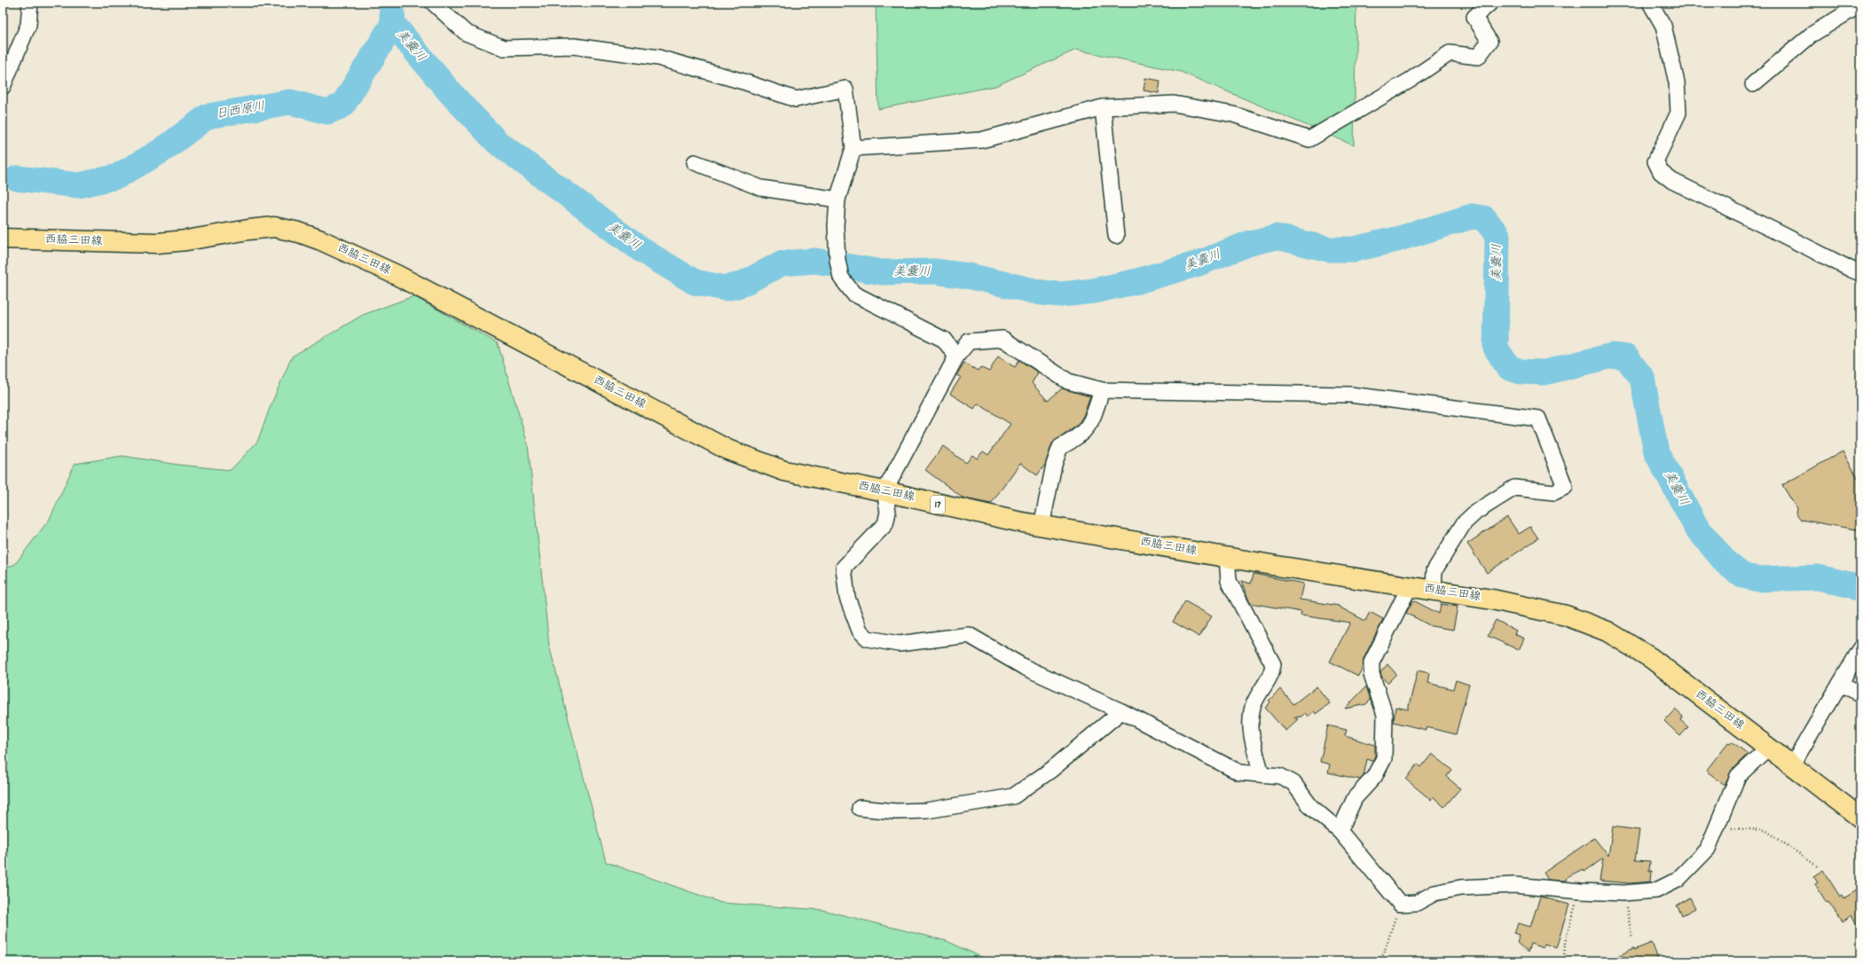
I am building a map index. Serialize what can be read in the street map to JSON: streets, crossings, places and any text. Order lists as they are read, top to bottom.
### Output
{
  "streets": {
    "main road": ["西脇三田線", "17"]
  },
  "water": ["美嚢川", "日西原川"]
}
